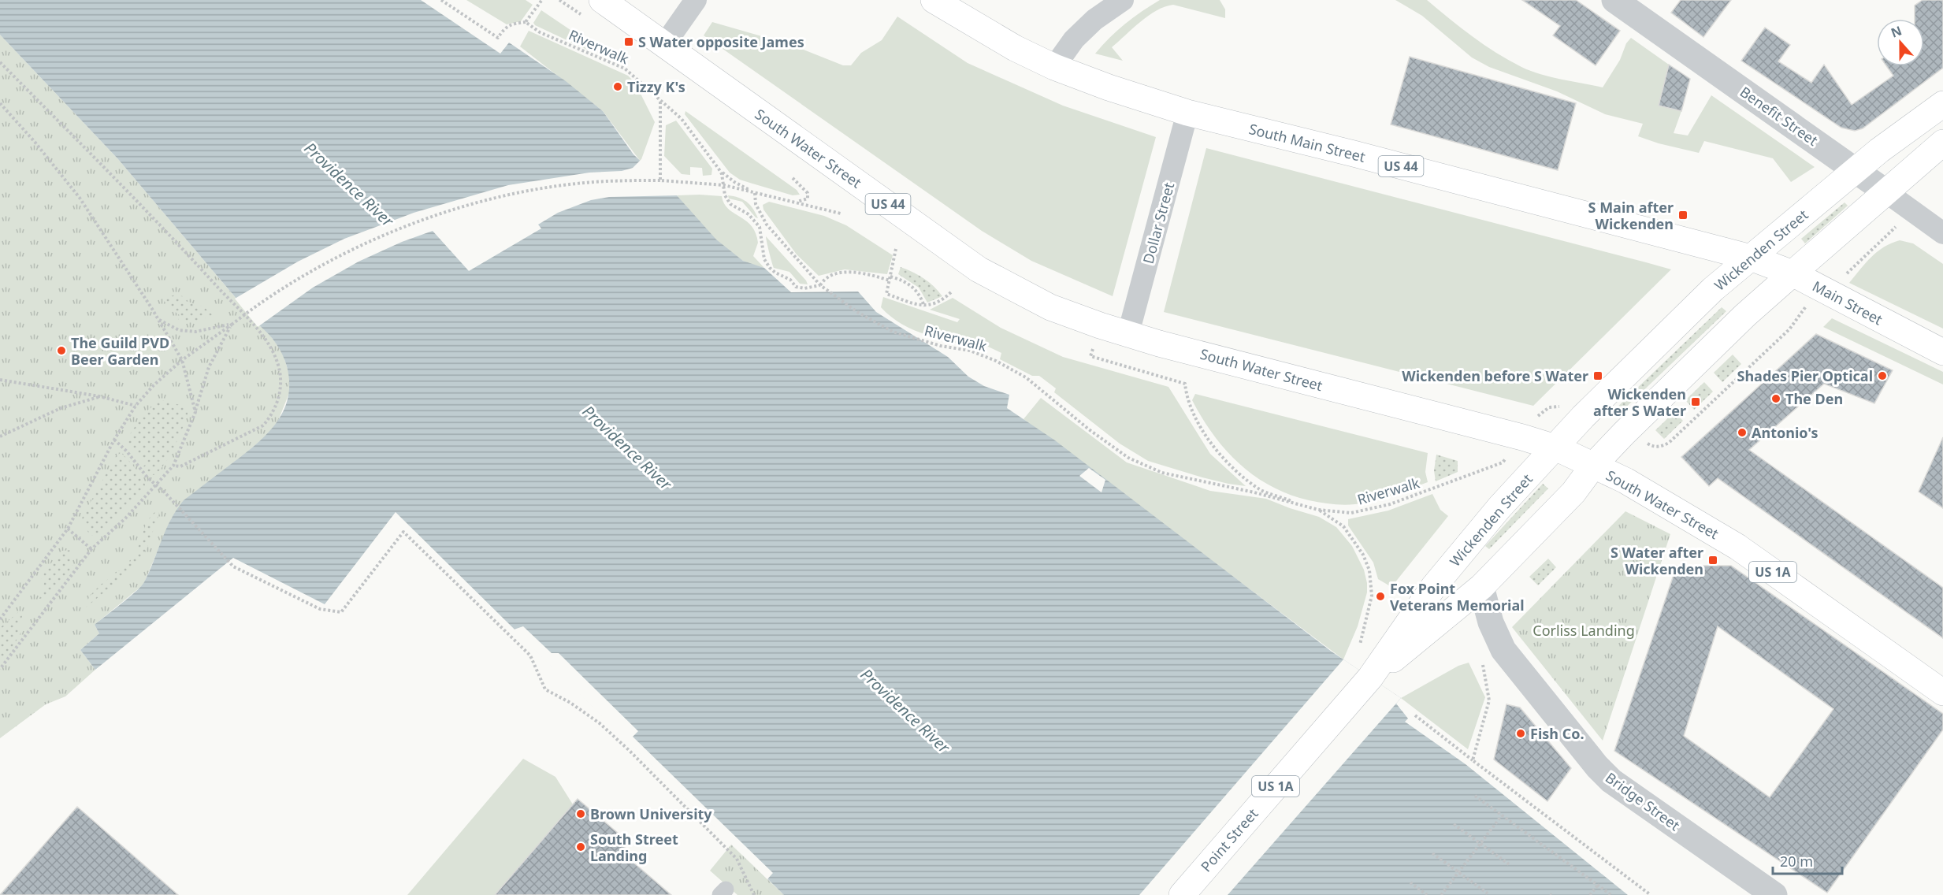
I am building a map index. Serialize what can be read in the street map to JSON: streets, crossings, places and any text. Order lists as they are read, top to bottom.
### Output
{
  "streets": {
    "main road": [
      "South Main Street",
      "South Water Street",
      "US 44",
      "Wickenden Street",
      "Main Street",
      "US 1A",
      "Point Street"
    ],
    "street": ["Benefit Street", "Dollar Street", "Bridge Street"],
    "path": ["Riverwalk"]
  },
  "crossings": [
    ["Benefit Street", "Wickenden Street"],
    ["South Main Street", "Dollar Street"],
    ["South Main Street", "Wickenden Street"],
    ["South Main Street", "Main Street"],
    ["South Water Street", "Dollar Street"],
    ["South Water Street", "Wickenden Street"],
    ["South Water Street", "US 1A"],
    ["Wickenden Street", "Main Street"],
    ["Wickenden Street", "US 1A"],
    ["Wickenden Street", "Point Street"],
    ["US 1A", "Bridge Street"],
    ["US 1A", "Point Street"]
  ],
  "water": ["Providence River"],
  "parks": ["Corliss Landing"],
  "places": {
    "transit": [
      "S Water opposite James",
      "S Main after Wickenden",
      "Wickenden before S Water",
      "Wickenden after S Water",
      "S Water after Wickenden"
    ],
    "other": [
      "Tizzy K's",
      "The Guild PVD Beer Garden",
      "Shades Pier Optical",
      "The Den",
      "Antonio's",
      "Fox Point Veterans Memorial",
      "Fish Co.",
      "Brown University",
      "South Street Landing"
    ]
  },
  "scale_bar": "20 m",
  "north": "top"
}
